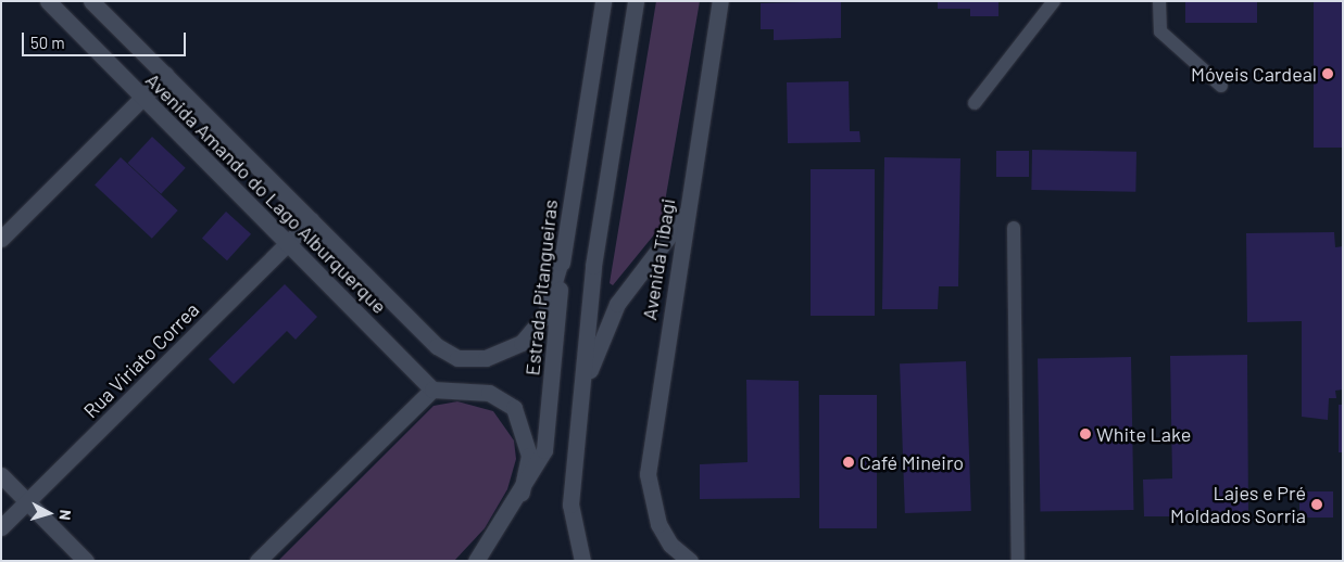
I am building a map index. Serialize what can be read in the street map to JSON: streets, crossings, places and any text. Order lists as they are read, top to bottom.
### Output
{
  "streets": {
    "street": [
      "Avenida Amando do Lago Alburquerque",
      "Avenida Tibagi",
      "Estrada Pitangueiras",
      "Rua Viriato Correa"
    ]
  },
  "crossings": [
    ["Avenida Amando do Lago Alburquerque", "Estrada Pitangueiras"],
    ["Avenida Amando do Lago Alburquerque", "Rua Viriato Correa"]
  ],
  "places": [
    "Móveis Cardeal",
    "White Lake",
    "Café Mineiro",
    "Lajes e Pré Moldados Sorria"
  ],
  "scale_bar": "50 m",
  "north": "right"
}
